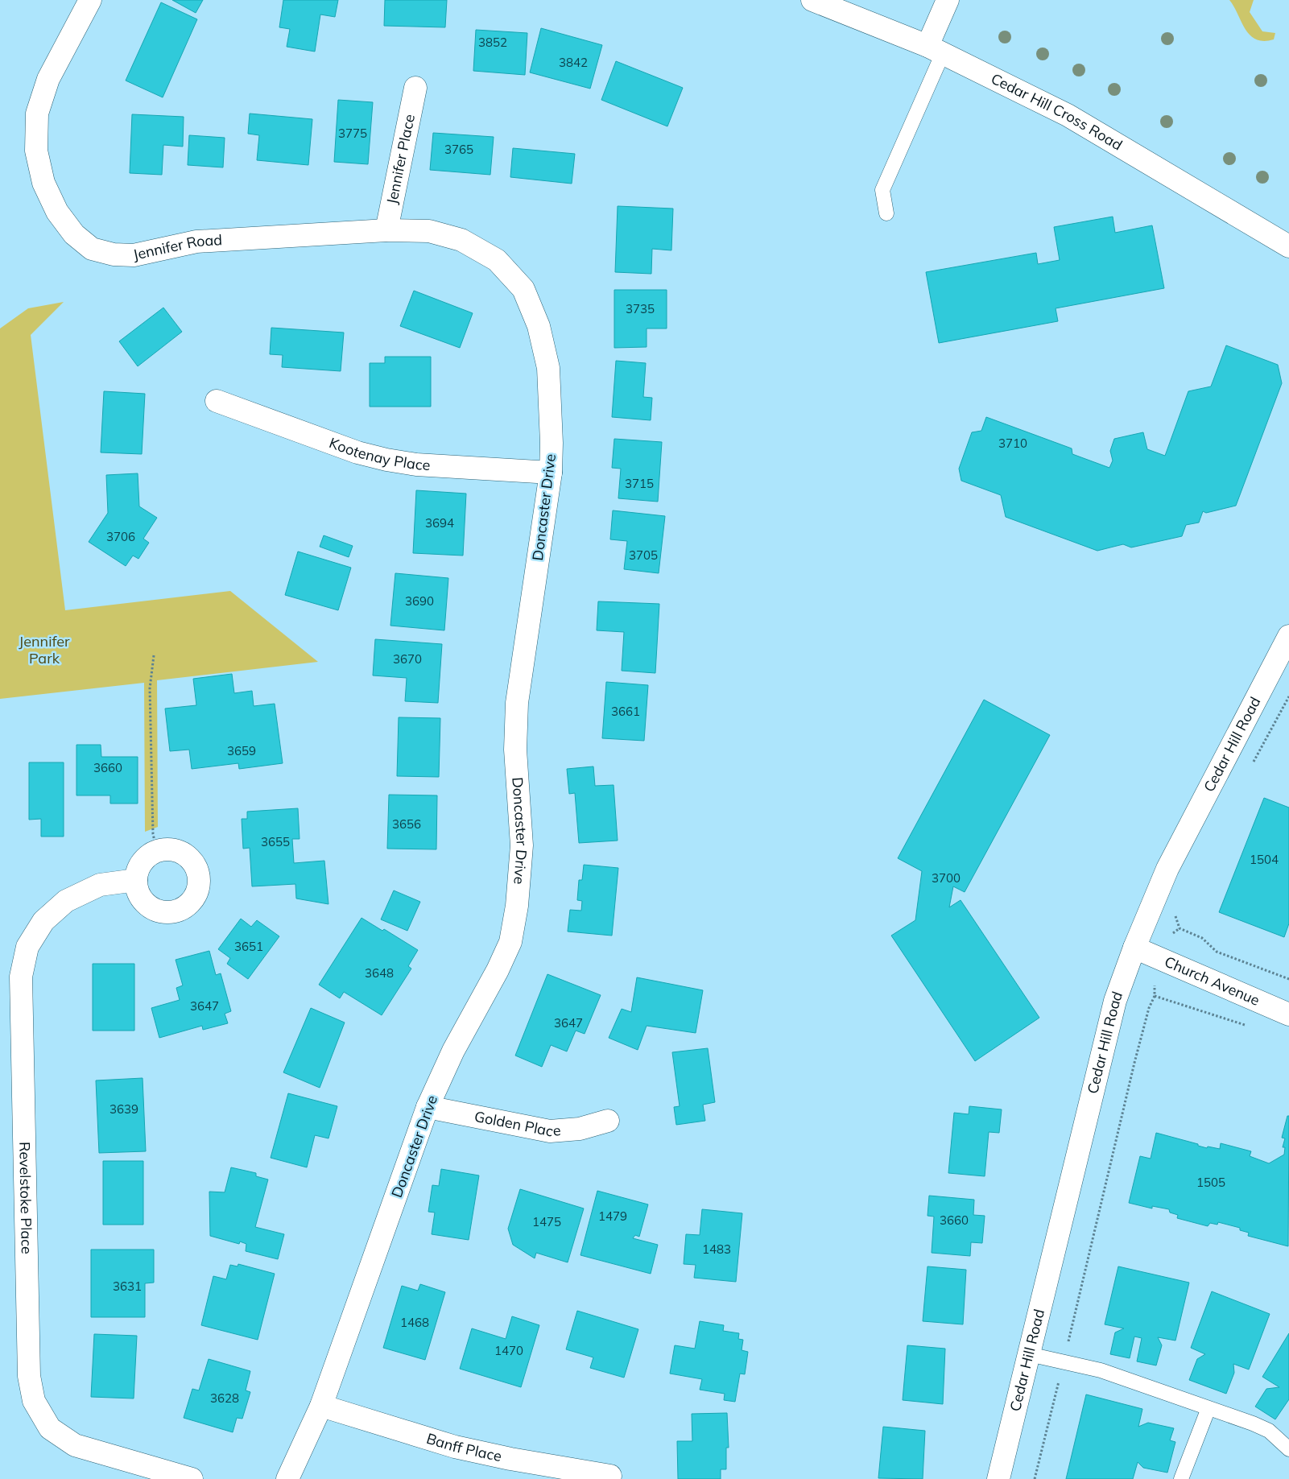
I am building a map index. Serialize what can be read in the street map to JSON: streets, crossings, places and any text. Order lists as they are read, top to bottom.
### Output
{
  "streets": {
    "street": [
      "Cedar Hill Cross Road",
      "Jennifer Place",
      "Jennifer Road",
      "Kootenay Place",
      "Doncaster Drive",
      "Cedar Hill Road",
      "Church Avenue",
      "Golden Place",
      "Revelstoke Place",
      "Banff Place"
    ]
  },
  "crossings": [
    ["Jennifer Place", "Jennifer Road"],
    ["Jennifer Road", "Doncaster Drive"],
    ["Kootenay Place", "Doncaster Drive"],
    ["Doncaster Drive", "Golden Place"],
    ["Doncaster Drive", "Banff Place"],
    ["Cedar Hill Road", "Church Avenue"]
  ],
  "parks": ["Jennifer Park"],
  "house_numbers": [
    "3852",
    "3842",
    "3775",
    "3765",
    "3735",
    "3710",
    "3715",
    "3694",
    "3706",
    "3705",
    "3690",
    "3670",
    "3661",
    "3659",
    "3660",
    "3656",
    "3655",
    "1504",
    "3700",
    "3651",
    "3648",
    "3647",
    "3647",
    "3639",
    "1505",
    "1479",
    "3660",
    "1475",
    "1483",
    "3631",
    "1468",
    "1470",
    "3628"
  ]
}
